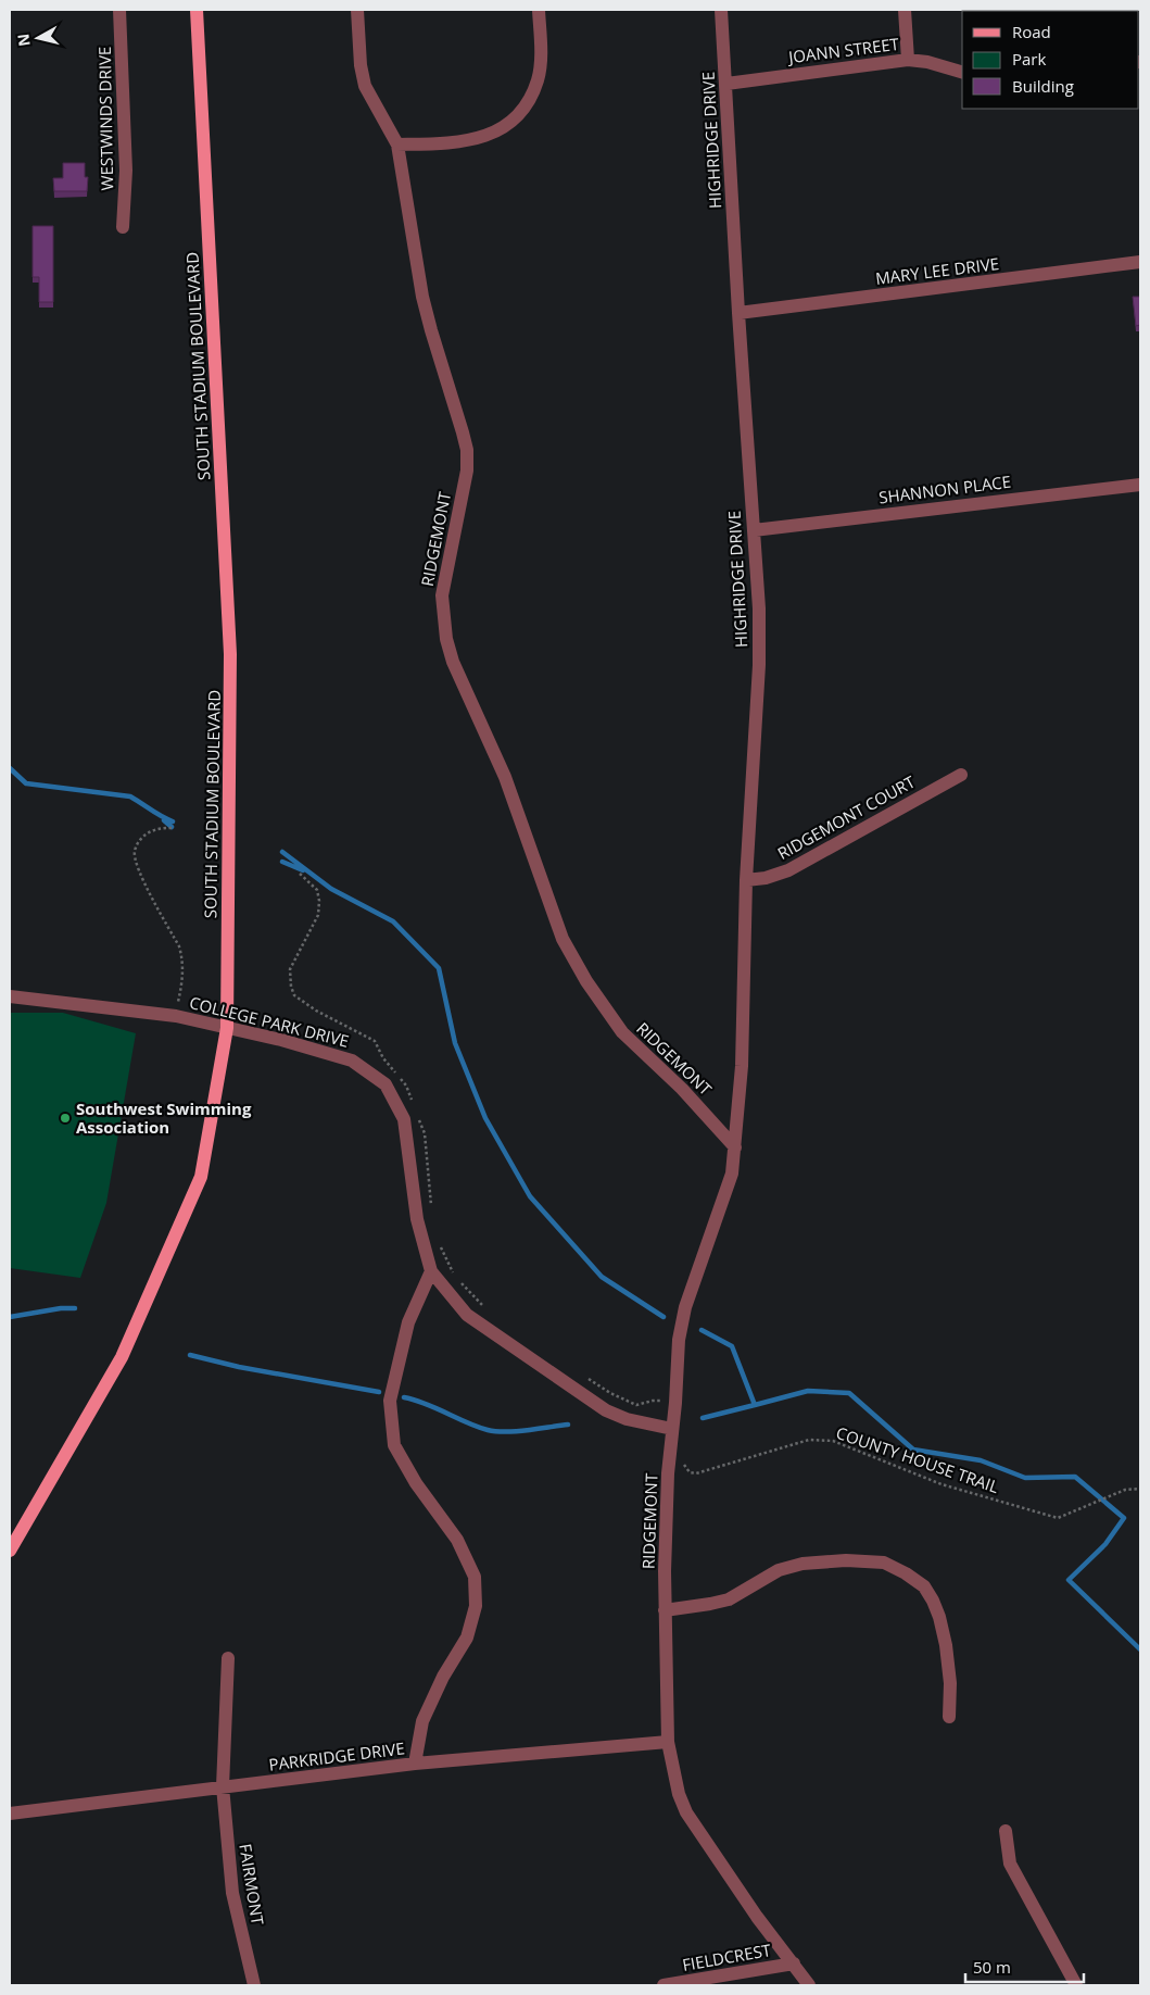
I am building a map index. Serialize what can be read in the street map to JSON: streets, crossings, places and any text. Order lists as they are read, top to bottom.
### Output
{
  "streets": {
    "main road": ["SOUTH STADIUM BOULEVARD"],
    "street": [
      "JOANN STREET",
      "WESTWINDS DRIVE",
      "HIGHRIDGE DRIVE",
      "MARY LEE DRIVE",
      "SHANNON PLACE",
      "RIDGEMONT",
      "RIDGEMONT COURT",
      "COLLEGE PARK DRIVE",
      "PARKRIDGE DRIVE",
      "FAIRMONT",
      "FIELDCREST"
    ],
    "path": ["COUNTY HOUSE TRAIL"]
  },
  "crossings": [
    ["JOANN STREET", "HIGHRIDGE DRIVE"],
    ["HIGHRIDGE DRIVE", "MARY LEE DRIVE"],
    ["HIGHRIDGE DRIVE", "SHANNON PLACE"],
    ["HIGHRIDGE DRIVE", "RIDGEMONT"],
    ["HIGHRIDGE DRIVE", "RIDGEMONT COURT"],
    ["SOUTH STADIUM BOULEVARD", "COLLEGE PARK DRIVE"],
    ["RIDGEMONT", "COLLEGE PARK DRIVE"],
    ["RIDGEMONT", "PARKRIDGE DRIVE"],
    ["RIDGEMONT", "FIELDCREST"],
    ["PARKRIDGE DRIVE", "FAIRMONT"]
  ],
  "places": ["Southwest Swimming Association"],
  "legend": ["Road", "Park", "Building"],
  "scale_bar": "50 m",
  "north": "left"
}
